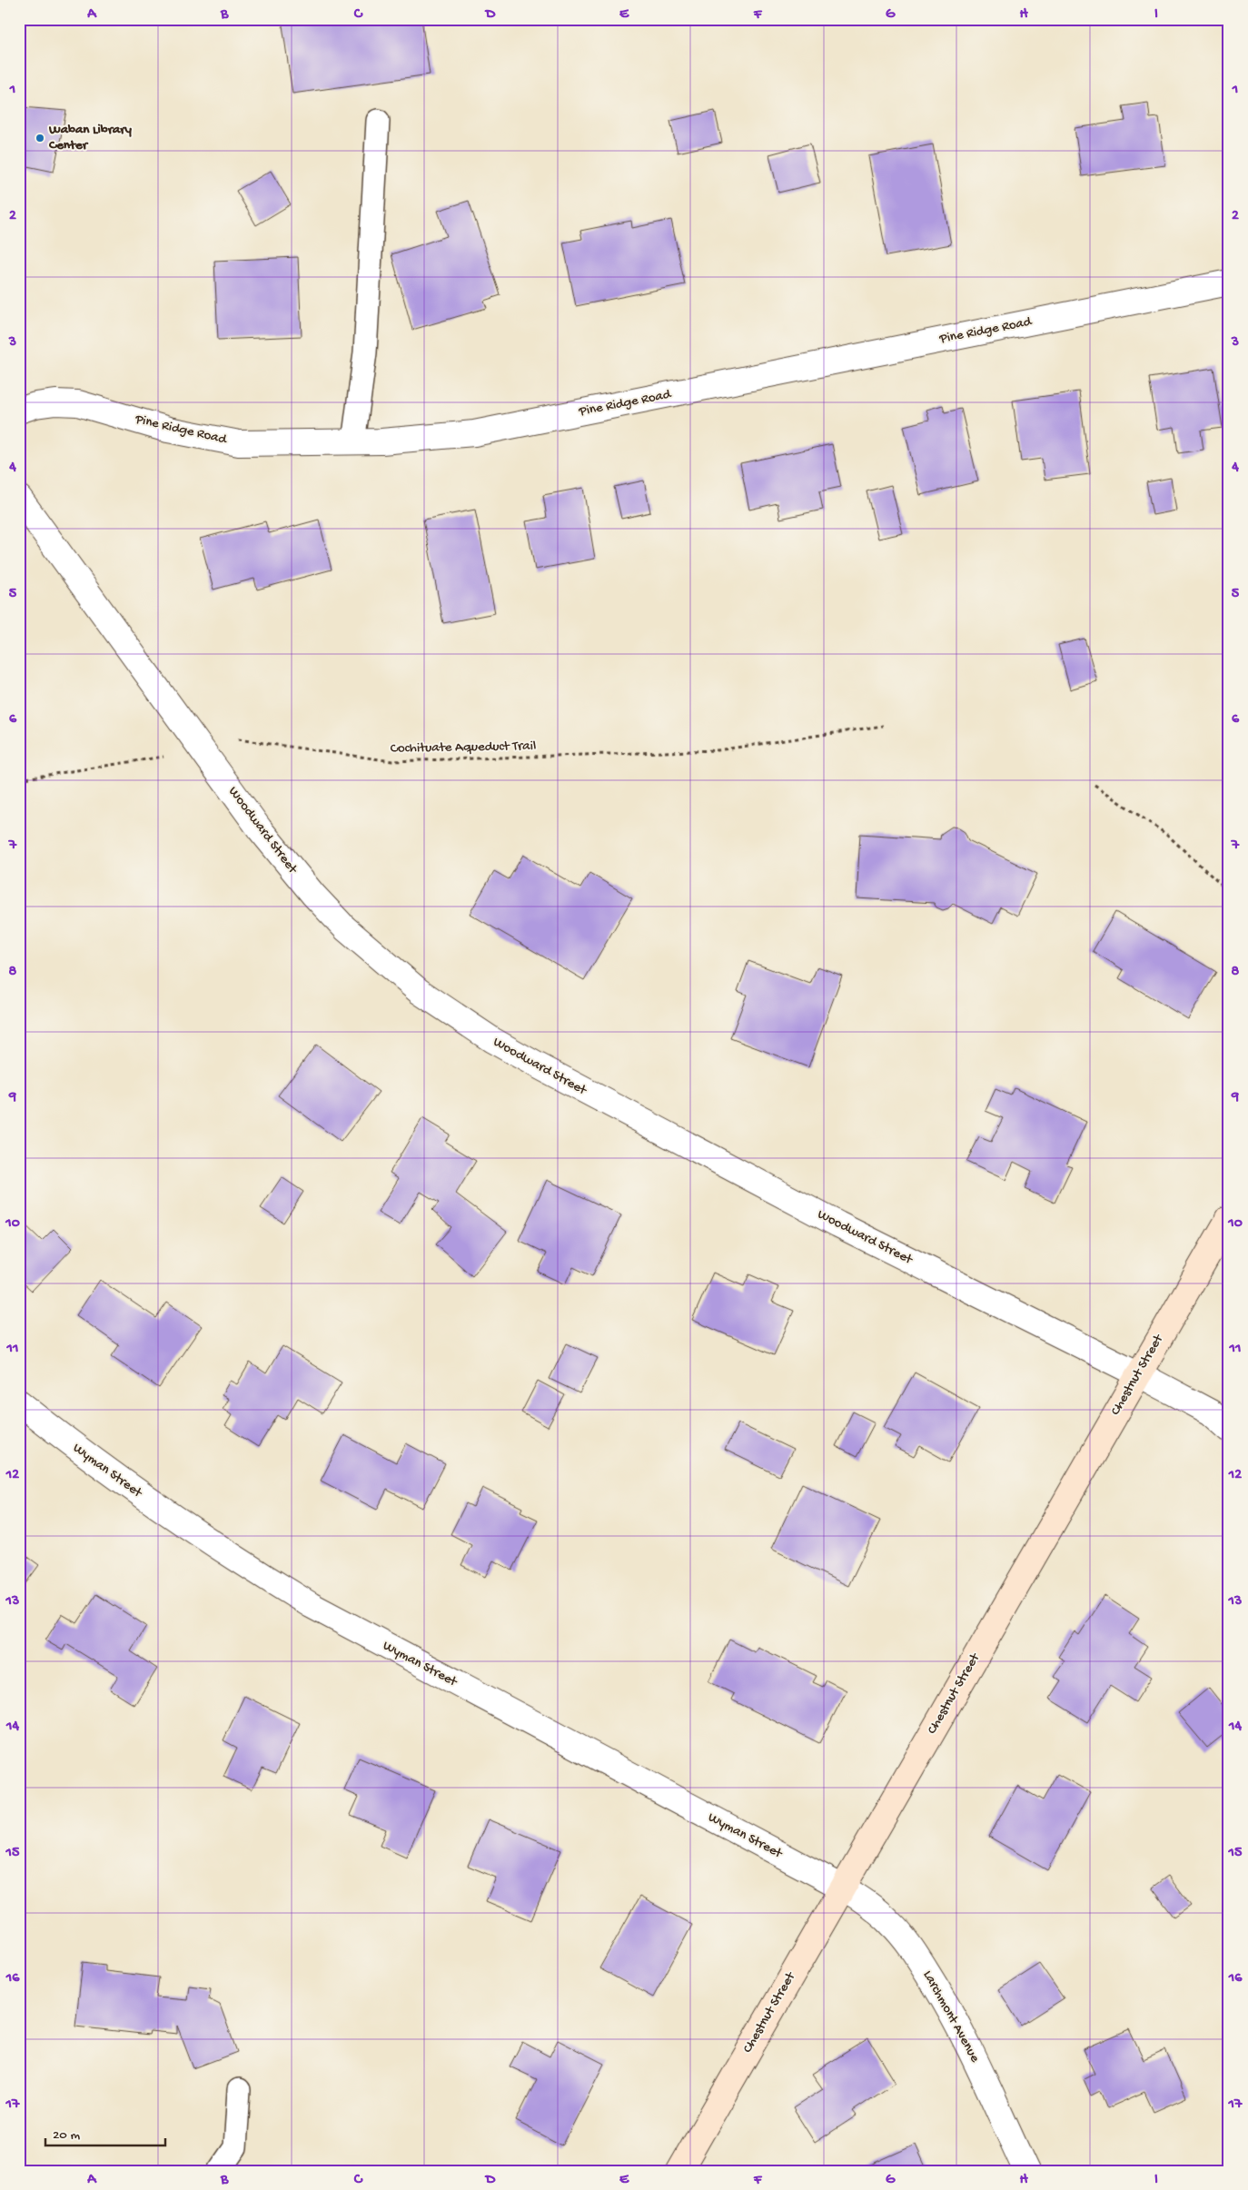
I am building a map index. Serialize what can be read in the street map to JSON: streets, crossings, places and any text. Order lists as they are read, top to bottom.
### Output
{
  "streets": {
    "main road": ["Chestnut Street"],
    "street": [
      "Pine Ridge Road",
      "Woodward Street",
      "Wyman Street",
      "Larchmont Avenue"
    ],
    "path": ["Cochituate Aqueduct Trail"]
  },
  "crossings": [
    ["Cochituate Aqueduct Trail", "Woodward Street"],
    ["Woodward Street", "Chestnut Street"],
    ["Chestnut Street", "Wyman Street"],
    ["Chestnut Street", "Larchmont Avenue"],
    ["Wyman Street", "Larchmont Avenue"]
  ],
  "places": ["Waban Library Center"],
  "scale_bar": "20 m",
  "grid": {
    "columns": [
      "A",
      "B",
      "C",
      "D",
      "E",
      "F",
      "G",
      "H",
      "I"
    ],
    "rows": [
      "1",
      "2",
      "3",
      "4",
      "5",
      "6",
      "7",
      "8",
      "9",
      "10",
      "11",
      "12",
      "13",
      "14",
      "15",
      "16",
      "17"
    ]
  }
}
